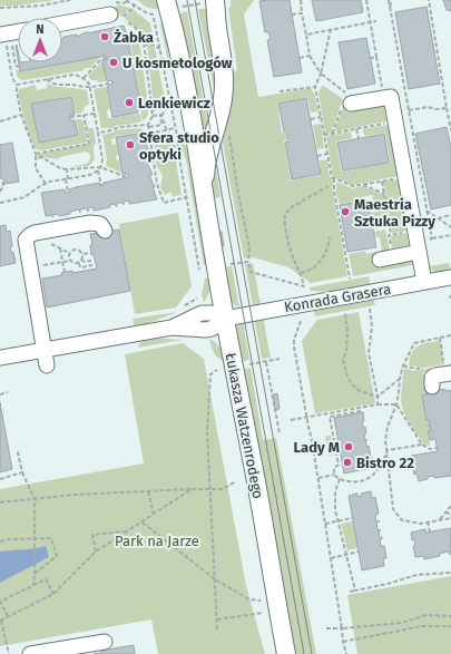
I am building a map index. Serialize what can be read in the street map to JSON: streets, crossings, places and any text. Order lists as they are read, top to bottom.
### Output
{
  "streets": {
    "street": ["Konrada Grasera", "Łukasza Watzenrodego"]
  },
  "crossings": [
    ["Konrada Grasera", "Łukasza Watzenrodego"]
  ],
  "parks": ["Park na Jarze"],
  "places": [
    "Żabka",
    "U kosmetologów",
    "Lenkiewicz",
    "Sfera studio optyki",
    "Maestria Sztuka Pizzy",
    "Lady M",
    "Bistro 22"
  ],
  "north": "top"
}
